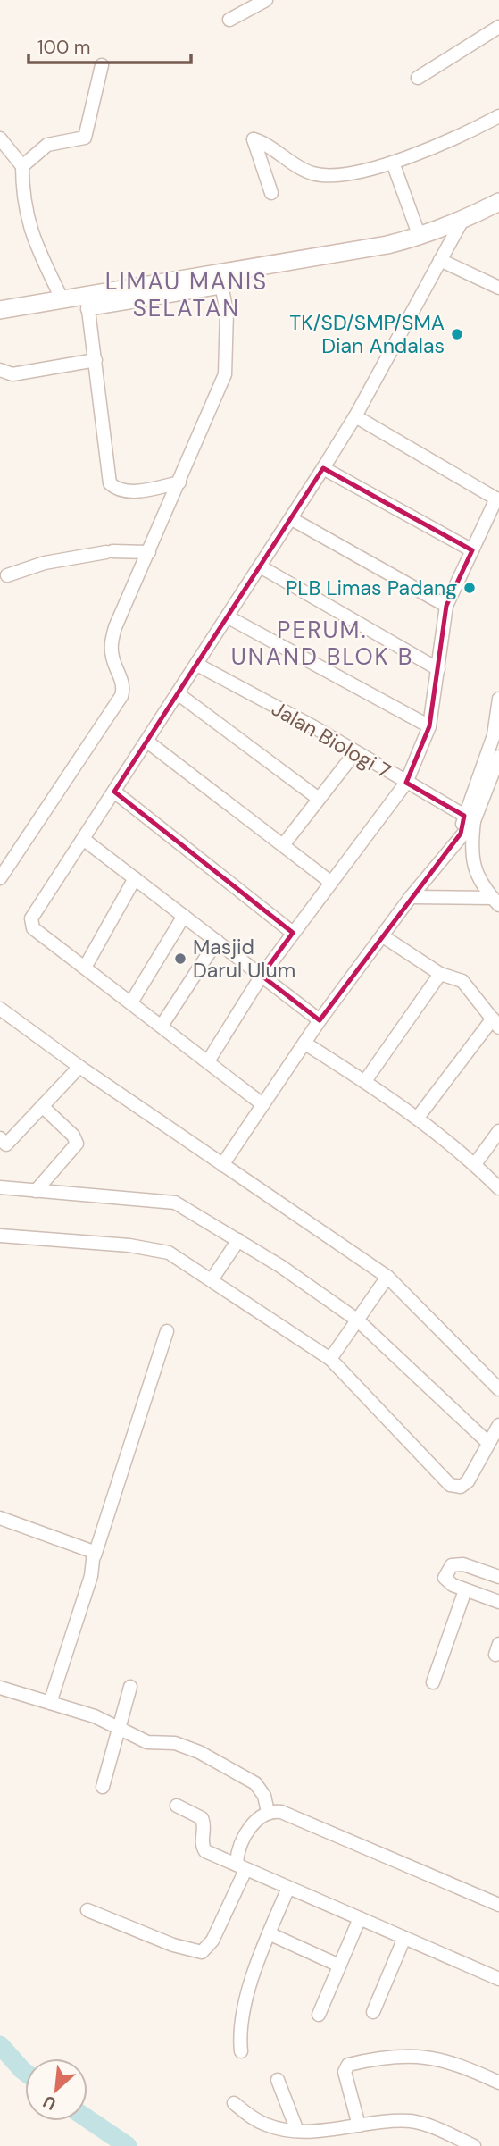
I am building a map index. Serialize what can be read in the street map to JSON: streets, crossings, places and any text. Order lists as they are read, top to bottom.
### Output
{
  "streets": {
    "street": ["Jalan Biologi 7"]
  },
  "districts": ["LIMAU MANIS SELATAN", "PERUM. UNAND BLOK B"],
  "places": ["TK/SD/SMP/SMA Dian Andalas", "PLB Limas Padang", "Masjid Darul Ulum"],
  "scale_bar": "100 m",
  "north": "bottom left"
}
